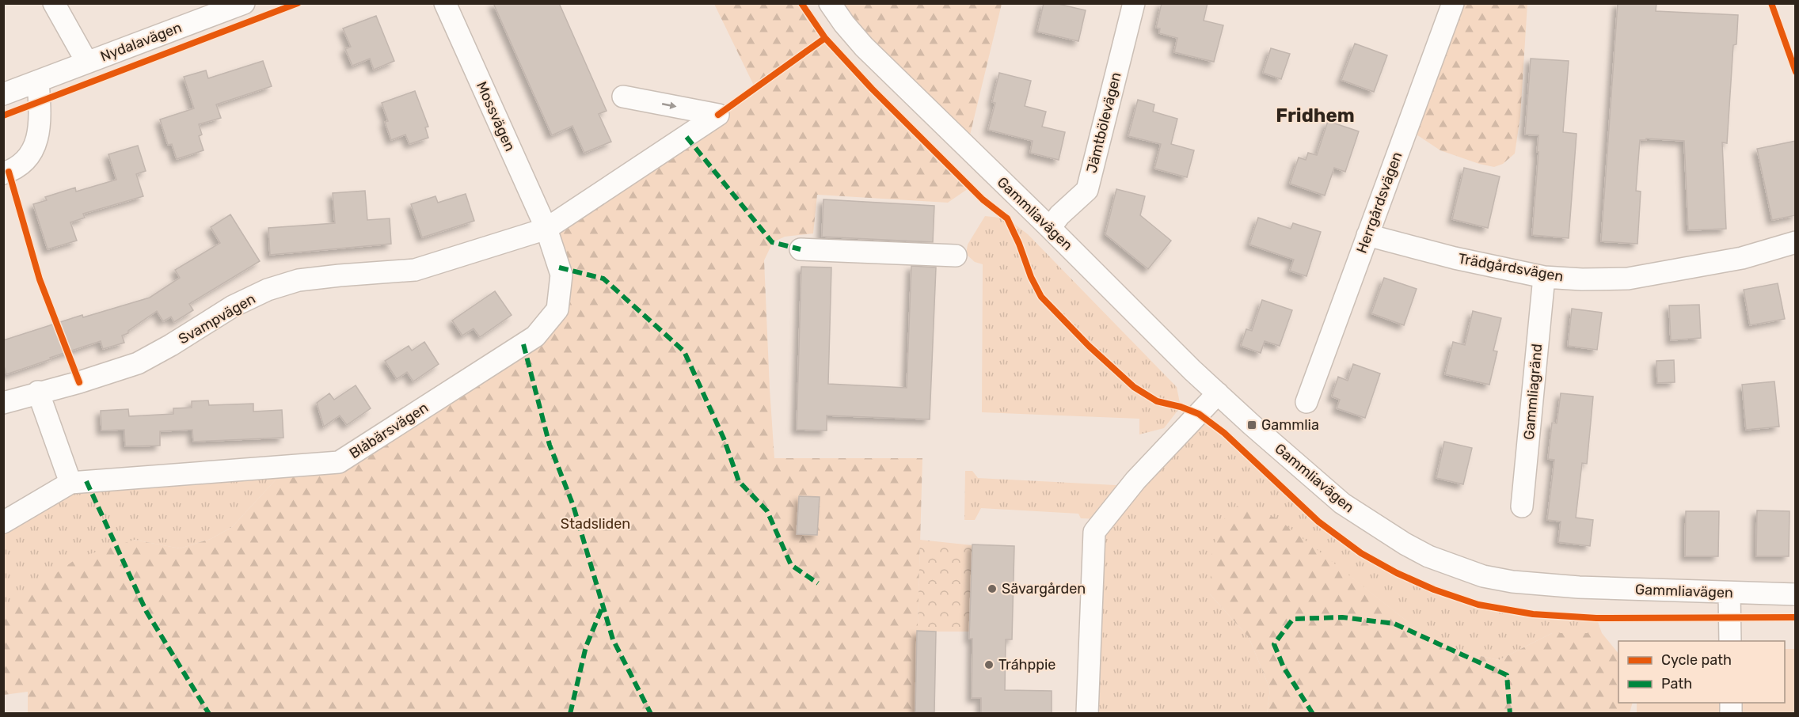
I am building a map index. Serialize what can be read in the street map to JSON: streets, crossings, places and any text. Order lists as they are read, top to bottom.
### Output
{
  "streets": {
    "street": [
      "Nydalavägen",
      "Mossvägen",
      "Jämtbölevägen",
      "Herrgårdsvägen",
      "Gammliavägen",
      "Trädgårdsvägen",
      "Svampvägen",
      "Gammliagränd",
      "Blåbärsvägen"
    ]
  },
  "crossings": [
    ["Mossvägen", "Svampvägen"],
    ["Mossvägen", "Blåbärsvägen"],
    ["Jämtbölevägen", "Gammliavägen"],
    ["Herrgårdsvägen", "Trädgårdsvägen"],
    ["Trädgårdsvägen", "Gammliagränd"],
    ["Svampvägen", "Blåbärsvägen"]
  ],
  "districts": ["Fridhem"],
  "parks": ["Stadsliden"],
  "places": {
    "transit": ["Gammlia"],
    "other": ["Sävargården", "Tráhppie"]
  },
  "legend": ["Cycle path", "Path"]
}
